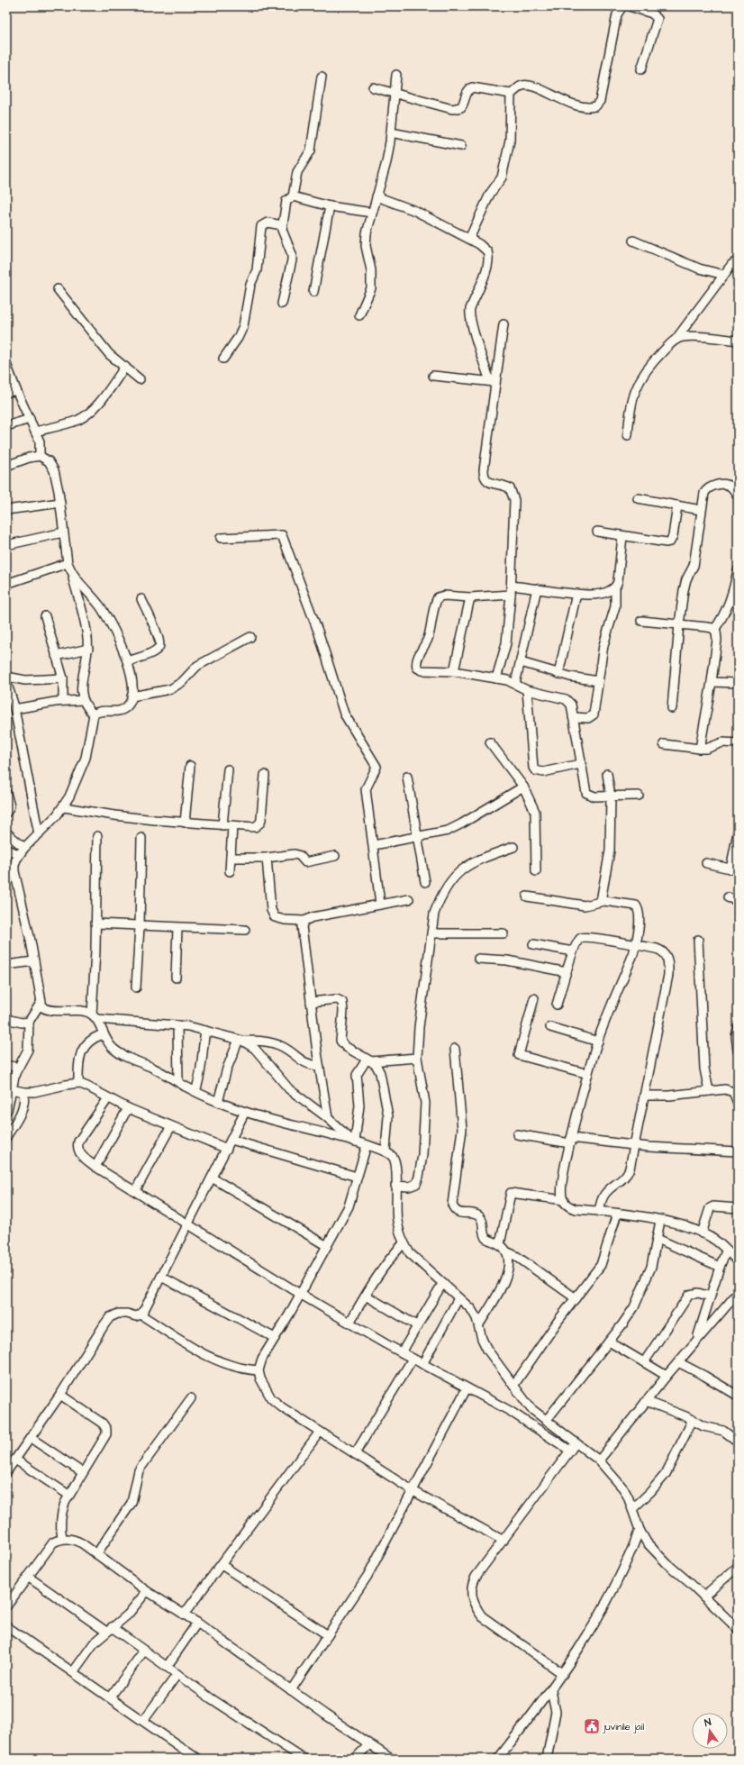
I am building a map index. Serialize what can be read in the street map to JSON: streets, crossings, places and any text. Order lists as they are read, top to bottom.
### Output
{
  "places": {
    "public building": ["juvinile jail"]
  },
  "north": "top"
}
